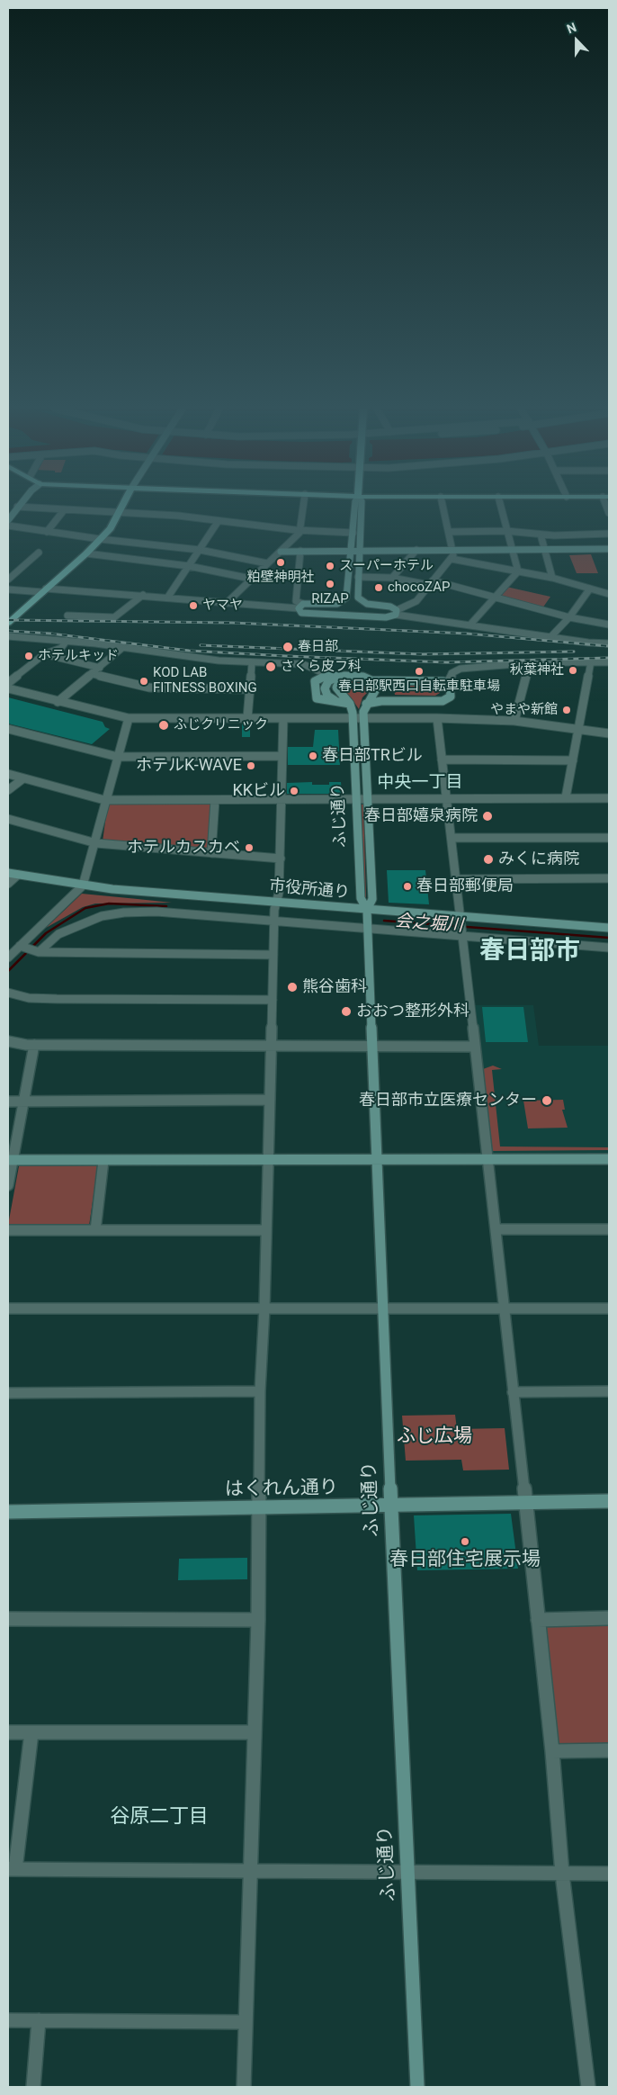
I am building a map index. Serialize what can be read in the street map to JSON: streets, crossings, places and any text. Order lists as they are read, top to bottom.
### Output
{
  "streets": {
    "street": ["ふじ通り", "市役所通り", "はくれん通り"]
  },
  "crossings": [
    ["ふじ通り", "市役所通り"],
    ["ふじ通り", "はくれん通り"]
  ],
  "districts": ["中央一丁目", "春日部市", "谷原二丁目"],
  "water": ["会之堀川"],
  "parks": ["ふじ広場"],
  "places": [
    "粕壁神明社",
    "スーパーホテル",
    "RIZAP",
    "chocoZAP",
    "ヤマヤ",
    "春日部",
    "ホテルキッド",
    "さくら皮フ科",
    "秋葉神社",
    "春日部駅西口自転車駐車場",
    "KOD LAB FITNESS BOXING",
    "やまや新館",
    "ふじクリニック",
    "春日部TRビル",
    "ホテルK-WAVE",
    "KKビル",
    "春日部嬉泉病院",
    "ホテルカスカベ",
    "みくに病院",
    "春日部郵便局",
    "熊谷歯科",
    "おおつ整形外科",
    "春日部市立医療センター",
    "春日部住宅展示場"
  ],
  "north": "top"
}
